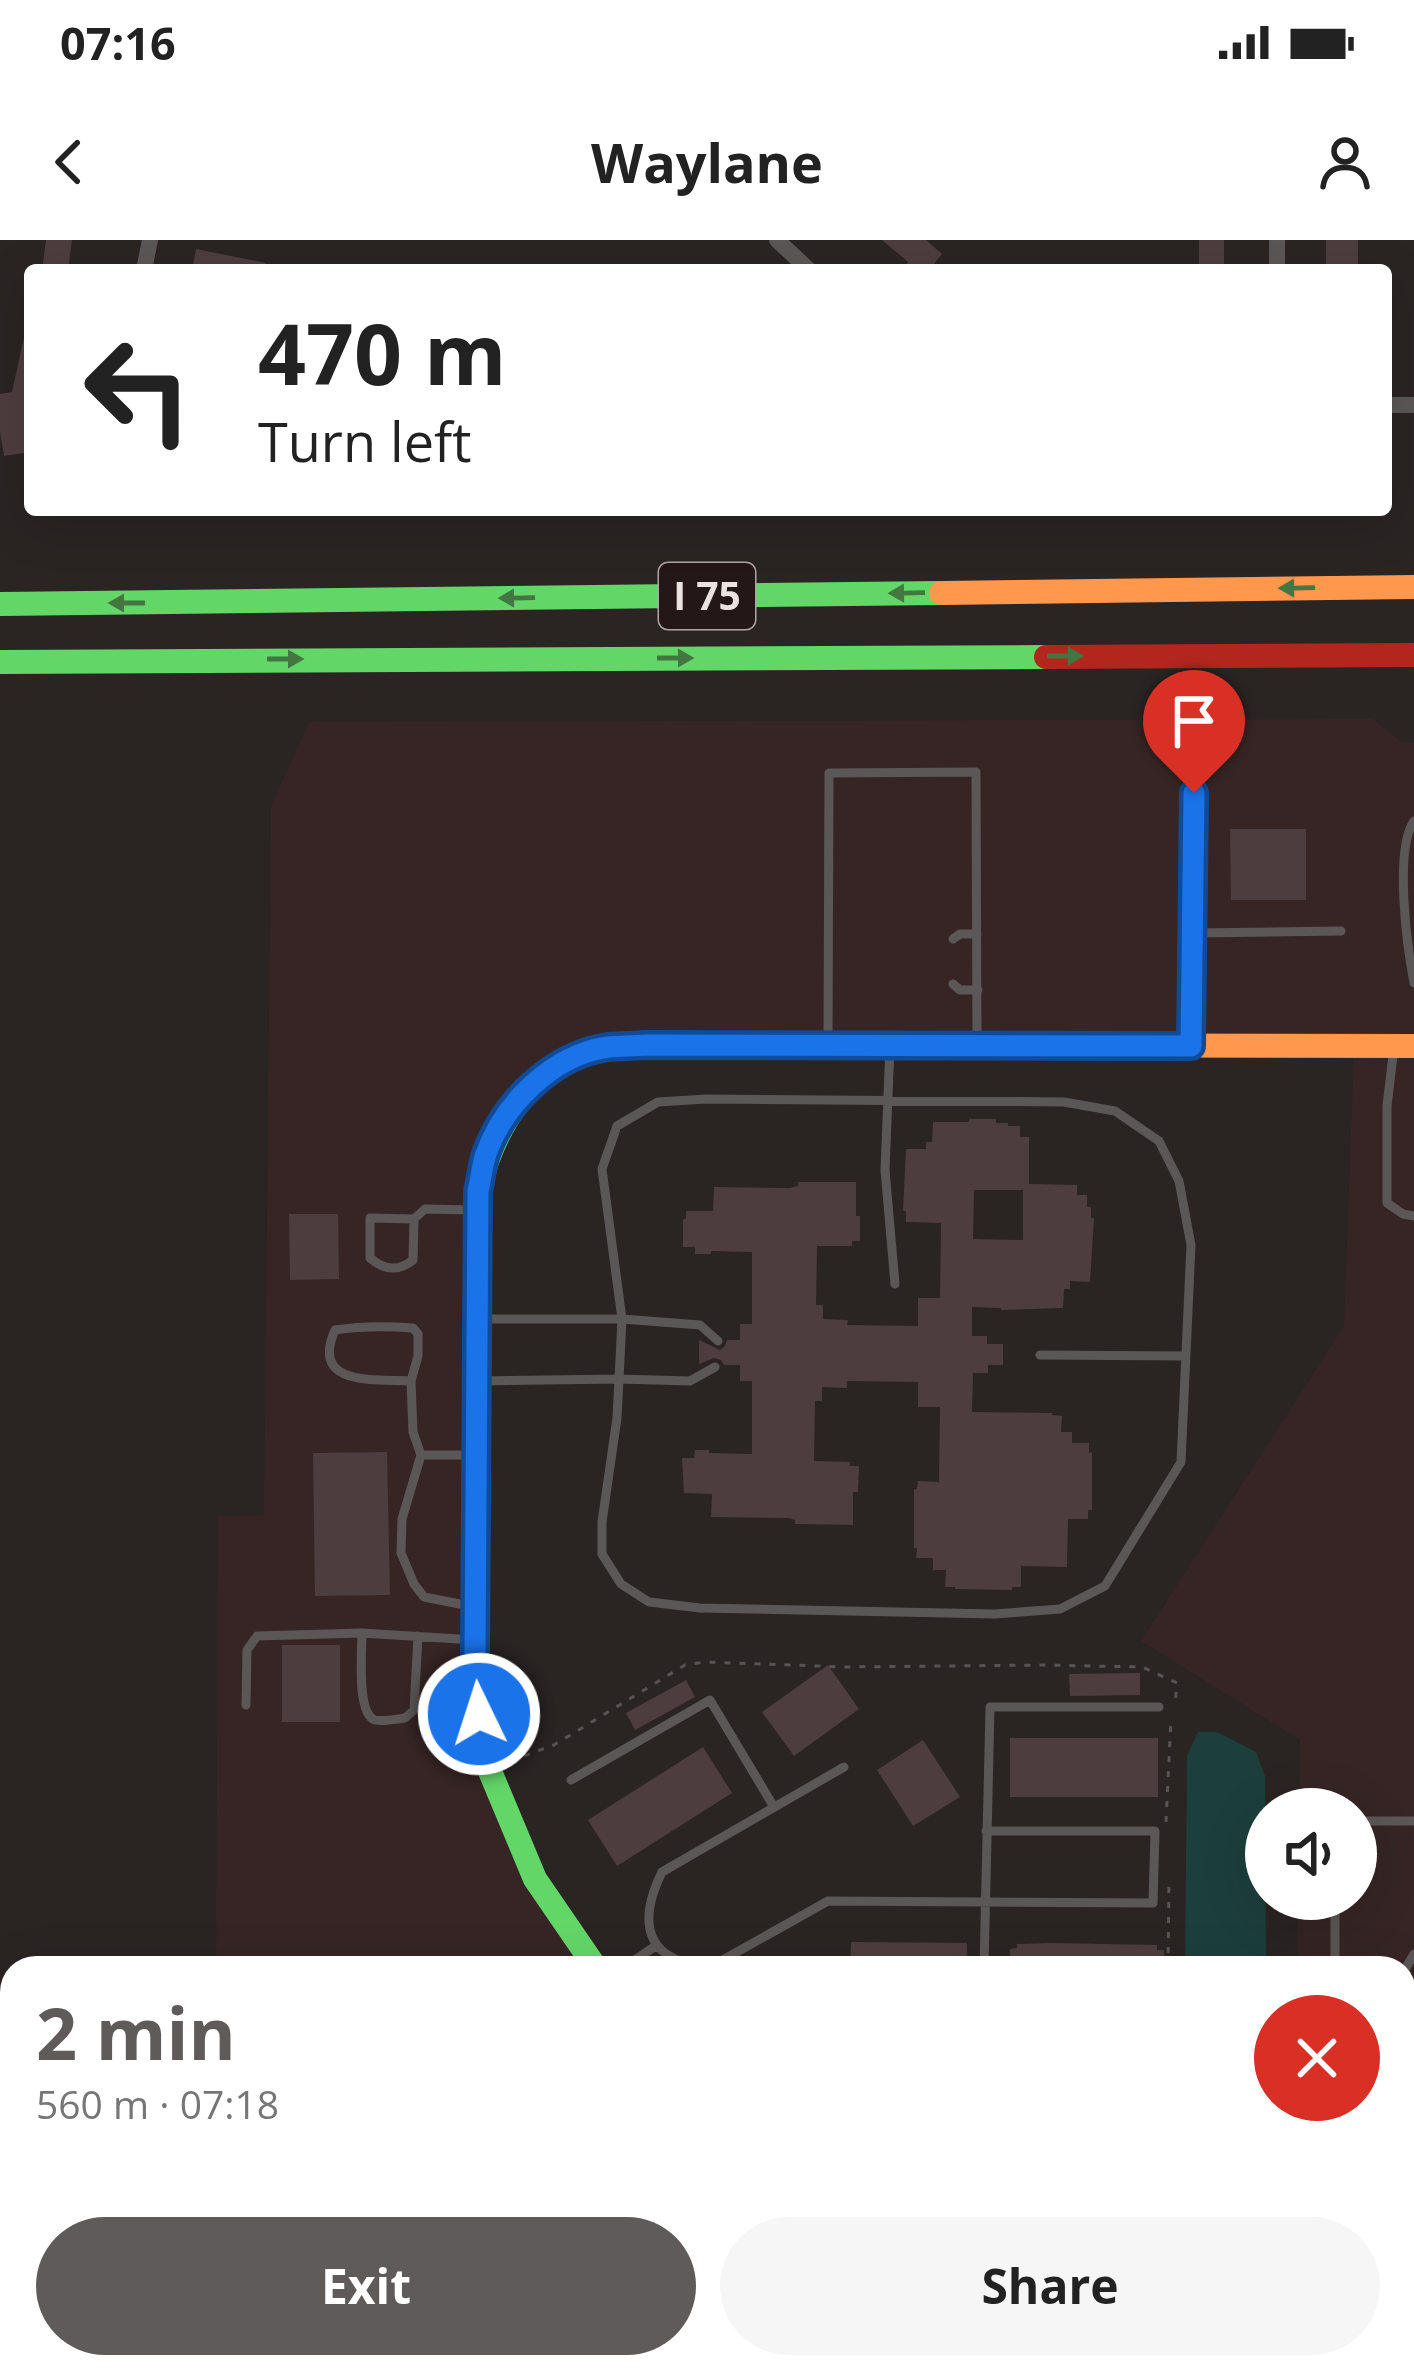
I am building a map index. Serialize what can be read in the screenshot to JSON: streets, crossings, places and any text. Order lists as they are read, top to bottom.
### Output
{
  "streets": {
    "main road": ["I 75"]
  },
  "page": {
    "status": "07:16",
    "header": "Waylane",
    "turn": ["470 m", "Turn left"],
    "heading": ["2 min", "560 m · 07:18"],
    "buttons": ["Exit", "Share"]
  }
}
